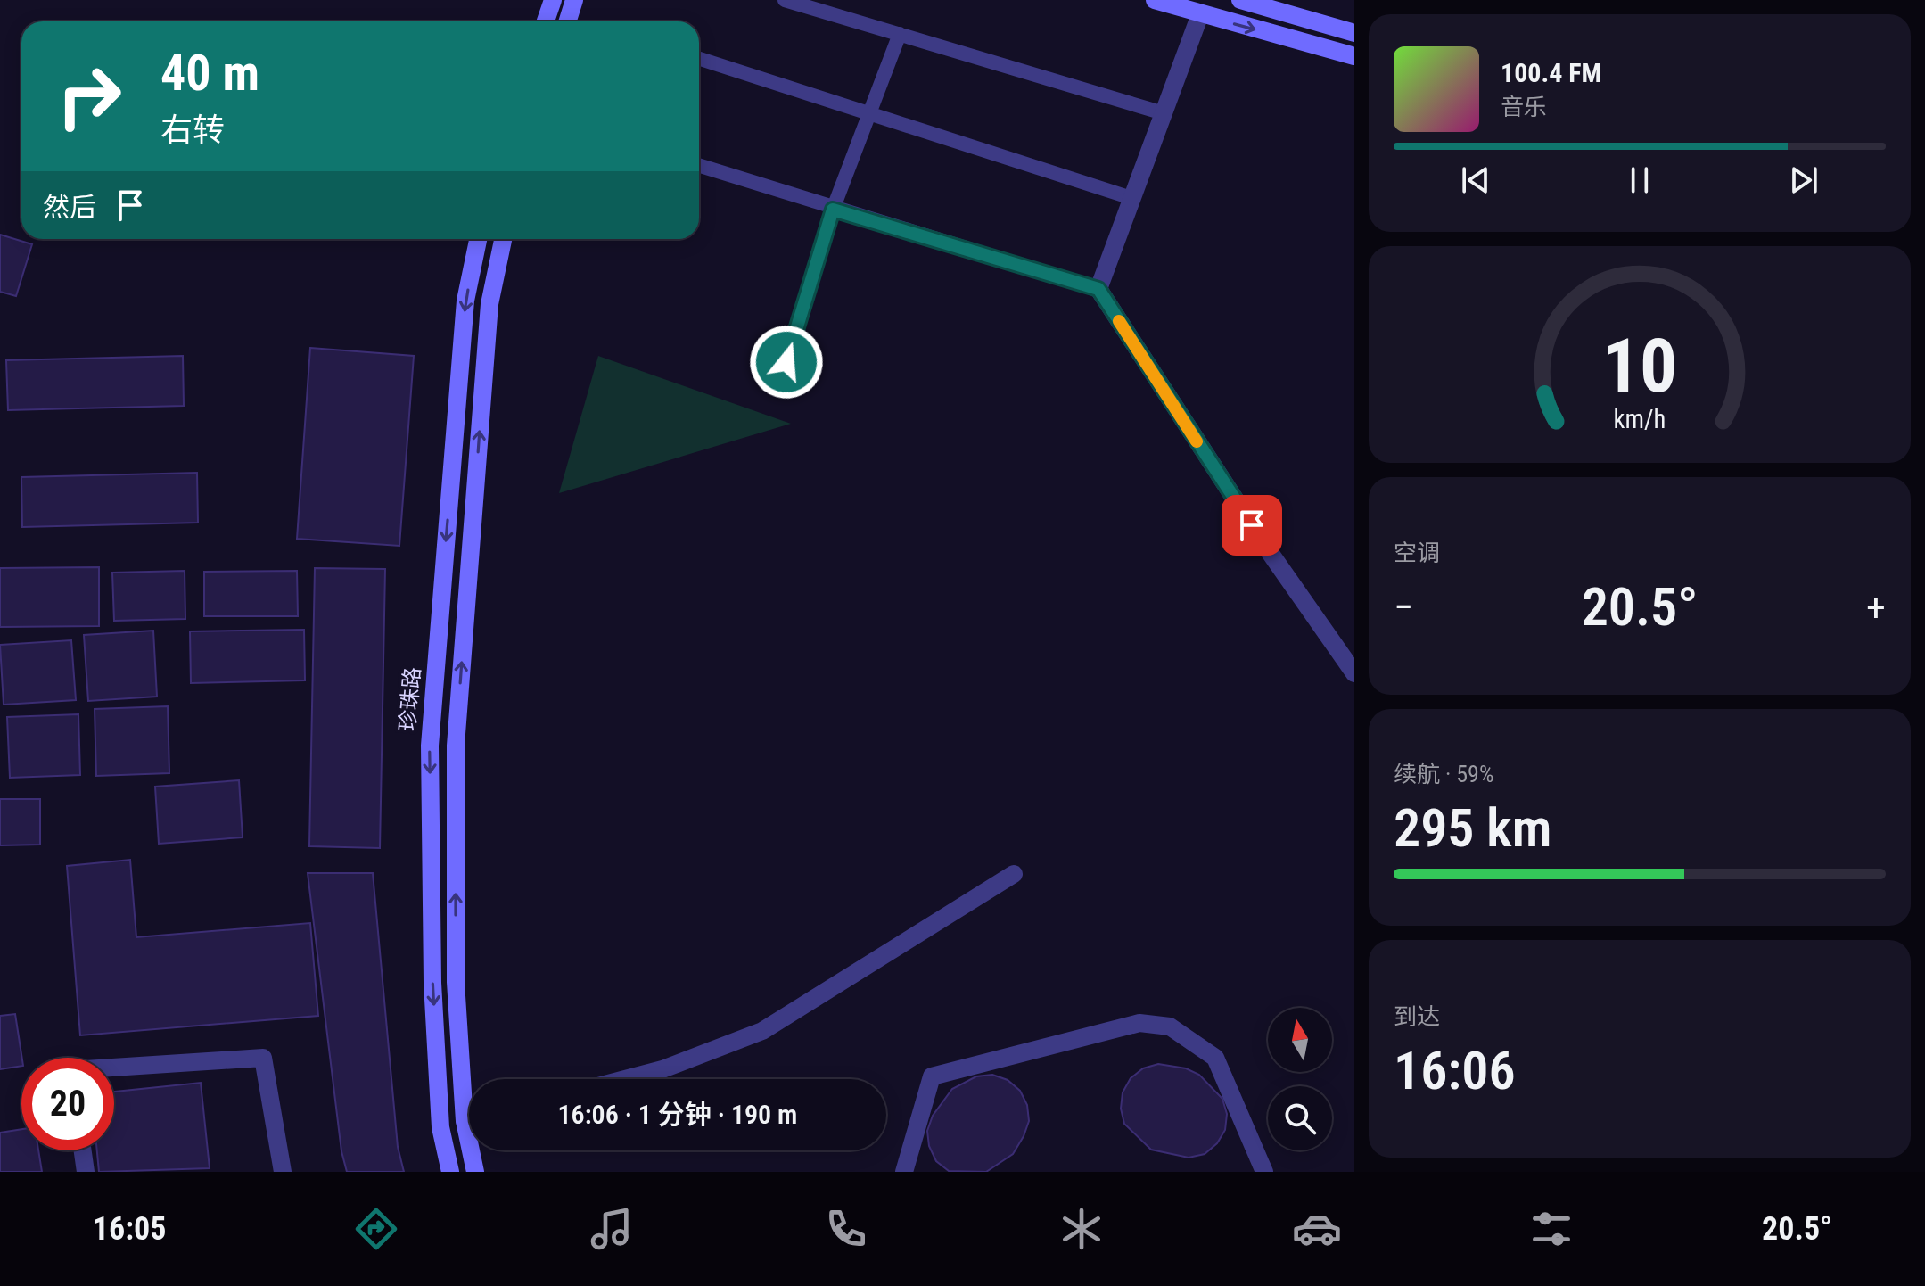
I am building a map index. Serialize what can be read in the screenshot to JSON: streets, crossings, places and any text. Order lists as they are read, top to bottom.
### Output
{
  "streets": {
    "main road": ["珍珠路"]
  },
  "north": "top",
  "page": {
    "turn": ["40 m", "右转"],
    "song": ["100.4 FM", "音乐"],
    "then": "然后",
    "tile": [
      "空调",
      ["续航 · 59%", "295 km"],
      ["到达", "16:06"]
    ],
    "heat": ["−", "20.5°", "+"],
    "limit": "20",
    "trip": "16:06 · 1 分钟 · 190 m",
    "tabs": ["16:05", "20.5°"],
    "gauge": ["10", "km/h"]
  }
}
